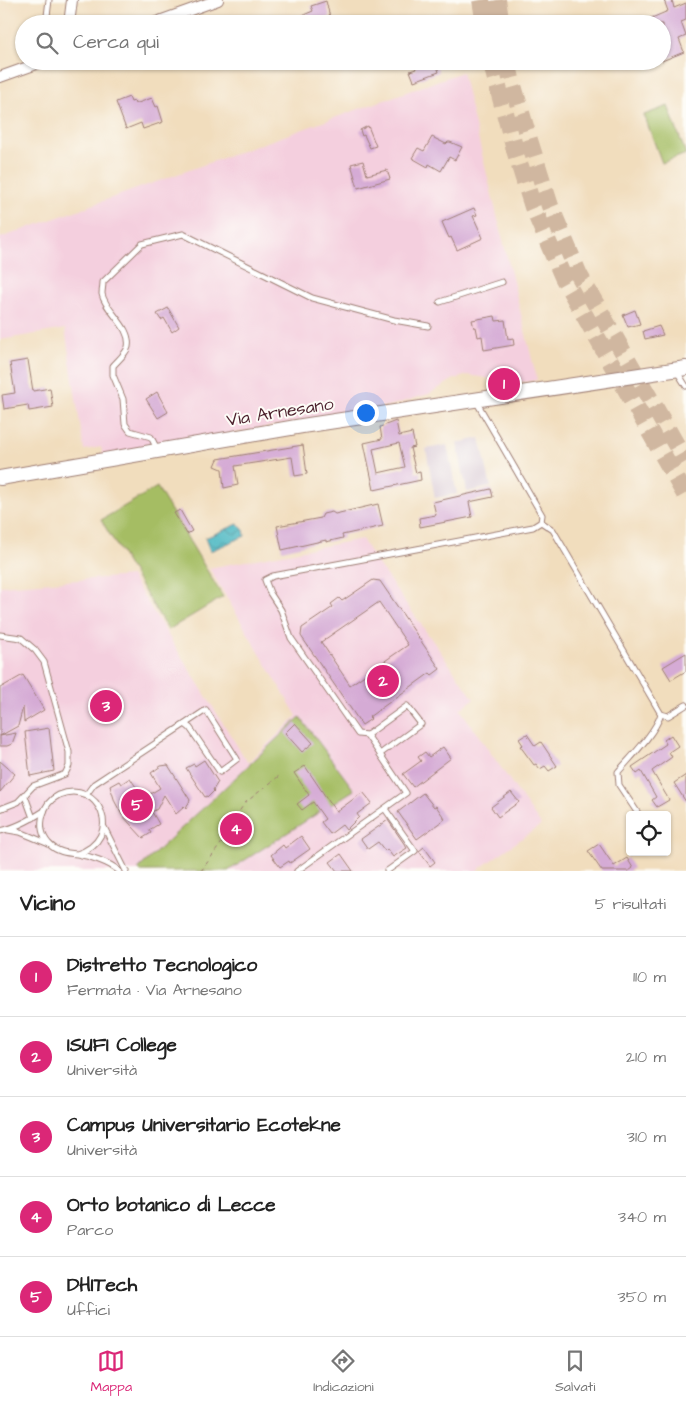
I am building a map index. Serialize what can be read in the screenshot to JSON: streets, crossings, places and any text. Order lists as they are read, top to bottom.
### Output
{
  "streets": {
    "main road": ["Via Arnesano"]
  },
  "page": {
    "search": "Cerca qui",
    "pins": [
      "1",
      "2",
      "3",
      "5",
      "4"
    ],
    "heading": ["Vicino", "5 risultati"],
    "list": [
      {
        "mark": "1",
        "name": "Distretto Tecnologico",
        "note": "Fermata · Via Arnesano",
        "value": "110 m"
      },
      {
        "mark": "2",
        "name": "ISUFI College",
        "note": "Università",
        "value": "210 m"
      },
      {
        "mark": "3",
        "name": "Campus Universitario Ecotekne",
        "note": "Università",
        "value": "310 m"
      },
      {
        "mark": "4",
        "name": "Orto botanico di Lecce",
        "note": "Parco",
        "value": "340 m"
      },
      {
        "mark": "5",
        "name": "DHITech",
        "note": "Uffici",
        "value": "350 m"
      }
    ],
    "nav": ["Mappa", "Indicazioni", "Salvati"]
  }
}
